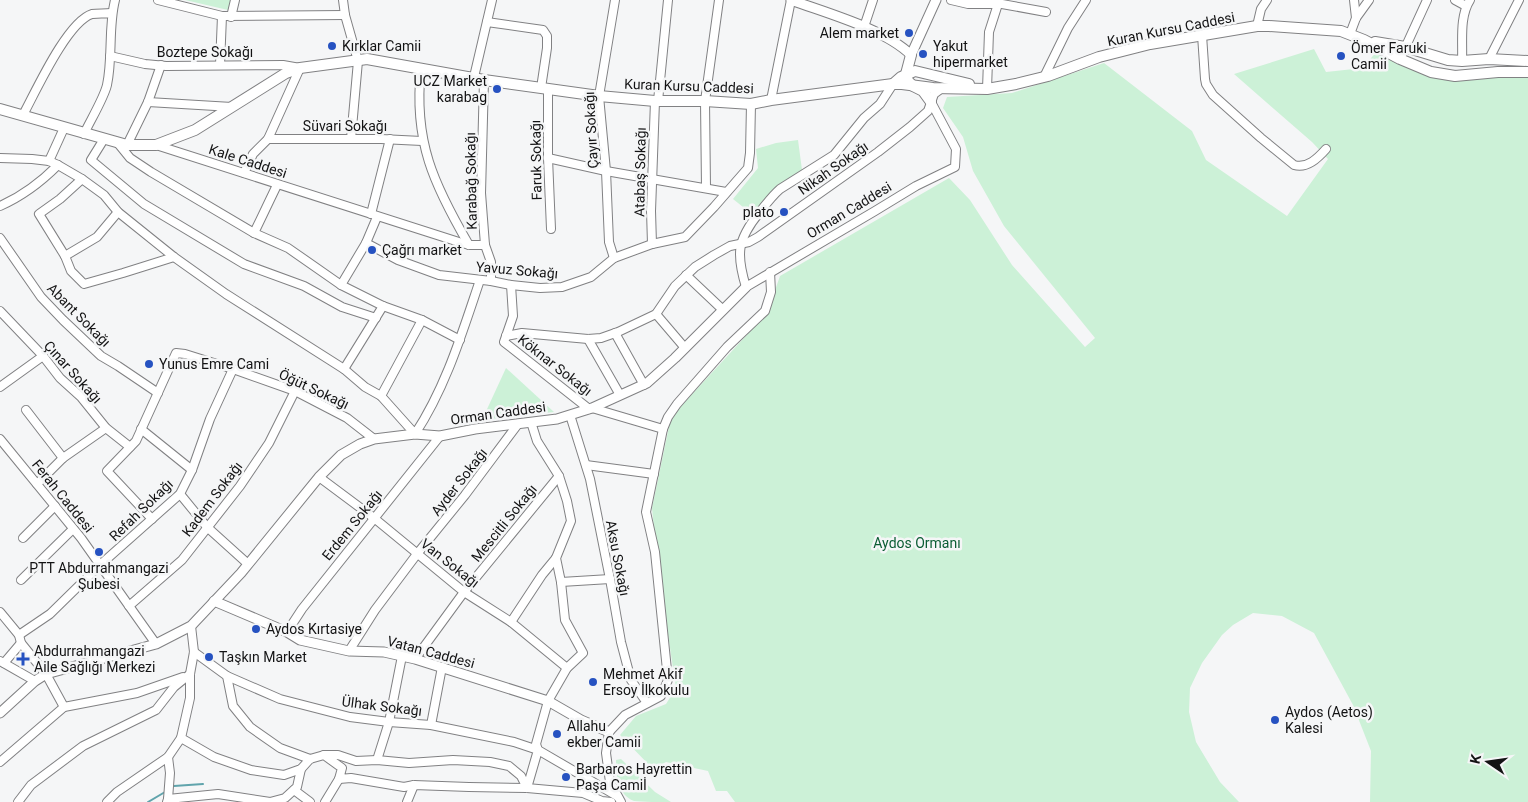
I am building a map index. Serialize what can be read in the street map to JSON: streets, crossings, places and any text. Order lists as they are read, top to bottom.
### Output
{
  "streets": {
    "main road": ["Kuran Kursu Caddesi", "Kale Caddesi"],
    "street": [
      "Boztepe Sokağı",
      "Süvari Sokağı",
      "Çayır Sokağı",
      "Faruk Sokağı",
      "Nikah Sokağı",
      "Atabaş Sokağı",
      "Karabağ Sokağı",
      "Orman Caddesi",
      "Yavuz Sokağı",
      "Abant Sokağı",
      "Köknar Sokağı",
      "Çınar Sokağı",
      "Öğüt Sokağı",
      "Ayder Sokağı",
      "Ferah Caddesi",
      "Kadem Sokağı",
      "Refah Sokağı",
      "Mescitli Sokağı",
      "Erdem Sokağı",
      "Aksu Sokağı",
      "Van Sokağı",
      "Vatan Caddesi",
      "Ülhak Sokağı"
    ]
  },
  "crossings": [
    ["Kuran Kursu Caddesi", "Boztepe Sokağı"],
    ["Kuran Kursu Caddesi", "Çayır Sokağı"],
    ["Kuran Kursu Caddesi", "Faruk Sokağı"],
    ["Kuran Kursu Caddesi", "Kale Caddesi"],
    ["Kuran Kursu Caddesi", "Nikah Sokağı"],
    ["Kuran Kursu Caddesi", "Atabaş Sokağı"],
    ["Kuran Kursu Caddesi", "Karabağ Sokağı"],
    ["Kuran Kursu Caddesi", "Yavuz Sokağı"],
    ["Çayır Sokağı", "Yavuz Sokağı"],
    ["Faruk Sokağı", "Karabağ Sokağı"],
    ["Kale Caddesi", "Karabağ Sokağı"],
    ["Nikah Sokağı", "Orman Caddesi"],
    ["Atabaş Sokağı", "Yavuz Sokağı"],
    ["Karabağ Sokağı", "Yavuz Sokağı"],
    ["Orman Caddesi", "Köknar Sokağı"],
    ["Orman Caddesi", "Öğüt Sokağı"],
    ["Orman Caddesi", "Ayder Sokağı"],
    ["Orman Caddesi", "Ferah Caddesi"],
    ["Orman Caddesi", "Erdem Sokağı"],
    ["Orman Caddesi", "Aksu Sokağı"],
    ["Orman Caddesi", "Van Sokağı"],
    ["Orman Caddesi", "Vatan Caddesi"],
    ["Abant Sokağı", "Öğüt Sokağı"],
    ["Çınar Sokağı", "Öğüt Sokağı"],
    ["Öğüt Sokağı", "Kadem Sokağı"],
    ["Öğüt Sokağı", "Refah Sokağı"],
    ["Ayder Sokağı", "Van Sokağı"],
    ["Ayder Sokağı", "Vatan Caddesi"],
    ["Ferah Caddesi", "Kadem Sokağı"],
    ["Ferah Caddesi", "Refah Sokağı"],
    ["Mescitli Sokağı", "Van Sokağı"],
    ["Mescitli Sokağı", "Vatan Caddesi"],
    ["Erdem Sokağı", "Van Sokağı"],
    ["Erdem Sokağı", "Vatan Caddesi"]
  ],
  "parks": ["Aydos Ormanı"],
  "places": {
    "other": [
      "Alem market",
      "Kırklar Camii",
      "Yakut hipermarket",
      "Ömer Faruki Camii",
      "UCZ Market karabag",
      "plato",
      "Çağrı market",
      "Yunus Emre Cami",
      "PTT Abdurrahmangazi Şubesi",
      "Aydos Kırtasiye",
      "Taşkın Market",
      "Mehmet Akif Ersoy İlkokulu",
      "Aydos (Aetos) Kalesi",
      "Allahu ekber Camii",
      "Barbaros Hayrettin Paşa Camiİ"
    ],
    "health": ["Abdurrahmangazi Aile Sağlığı Merkezi"]
  },
  "north": "left"
}
